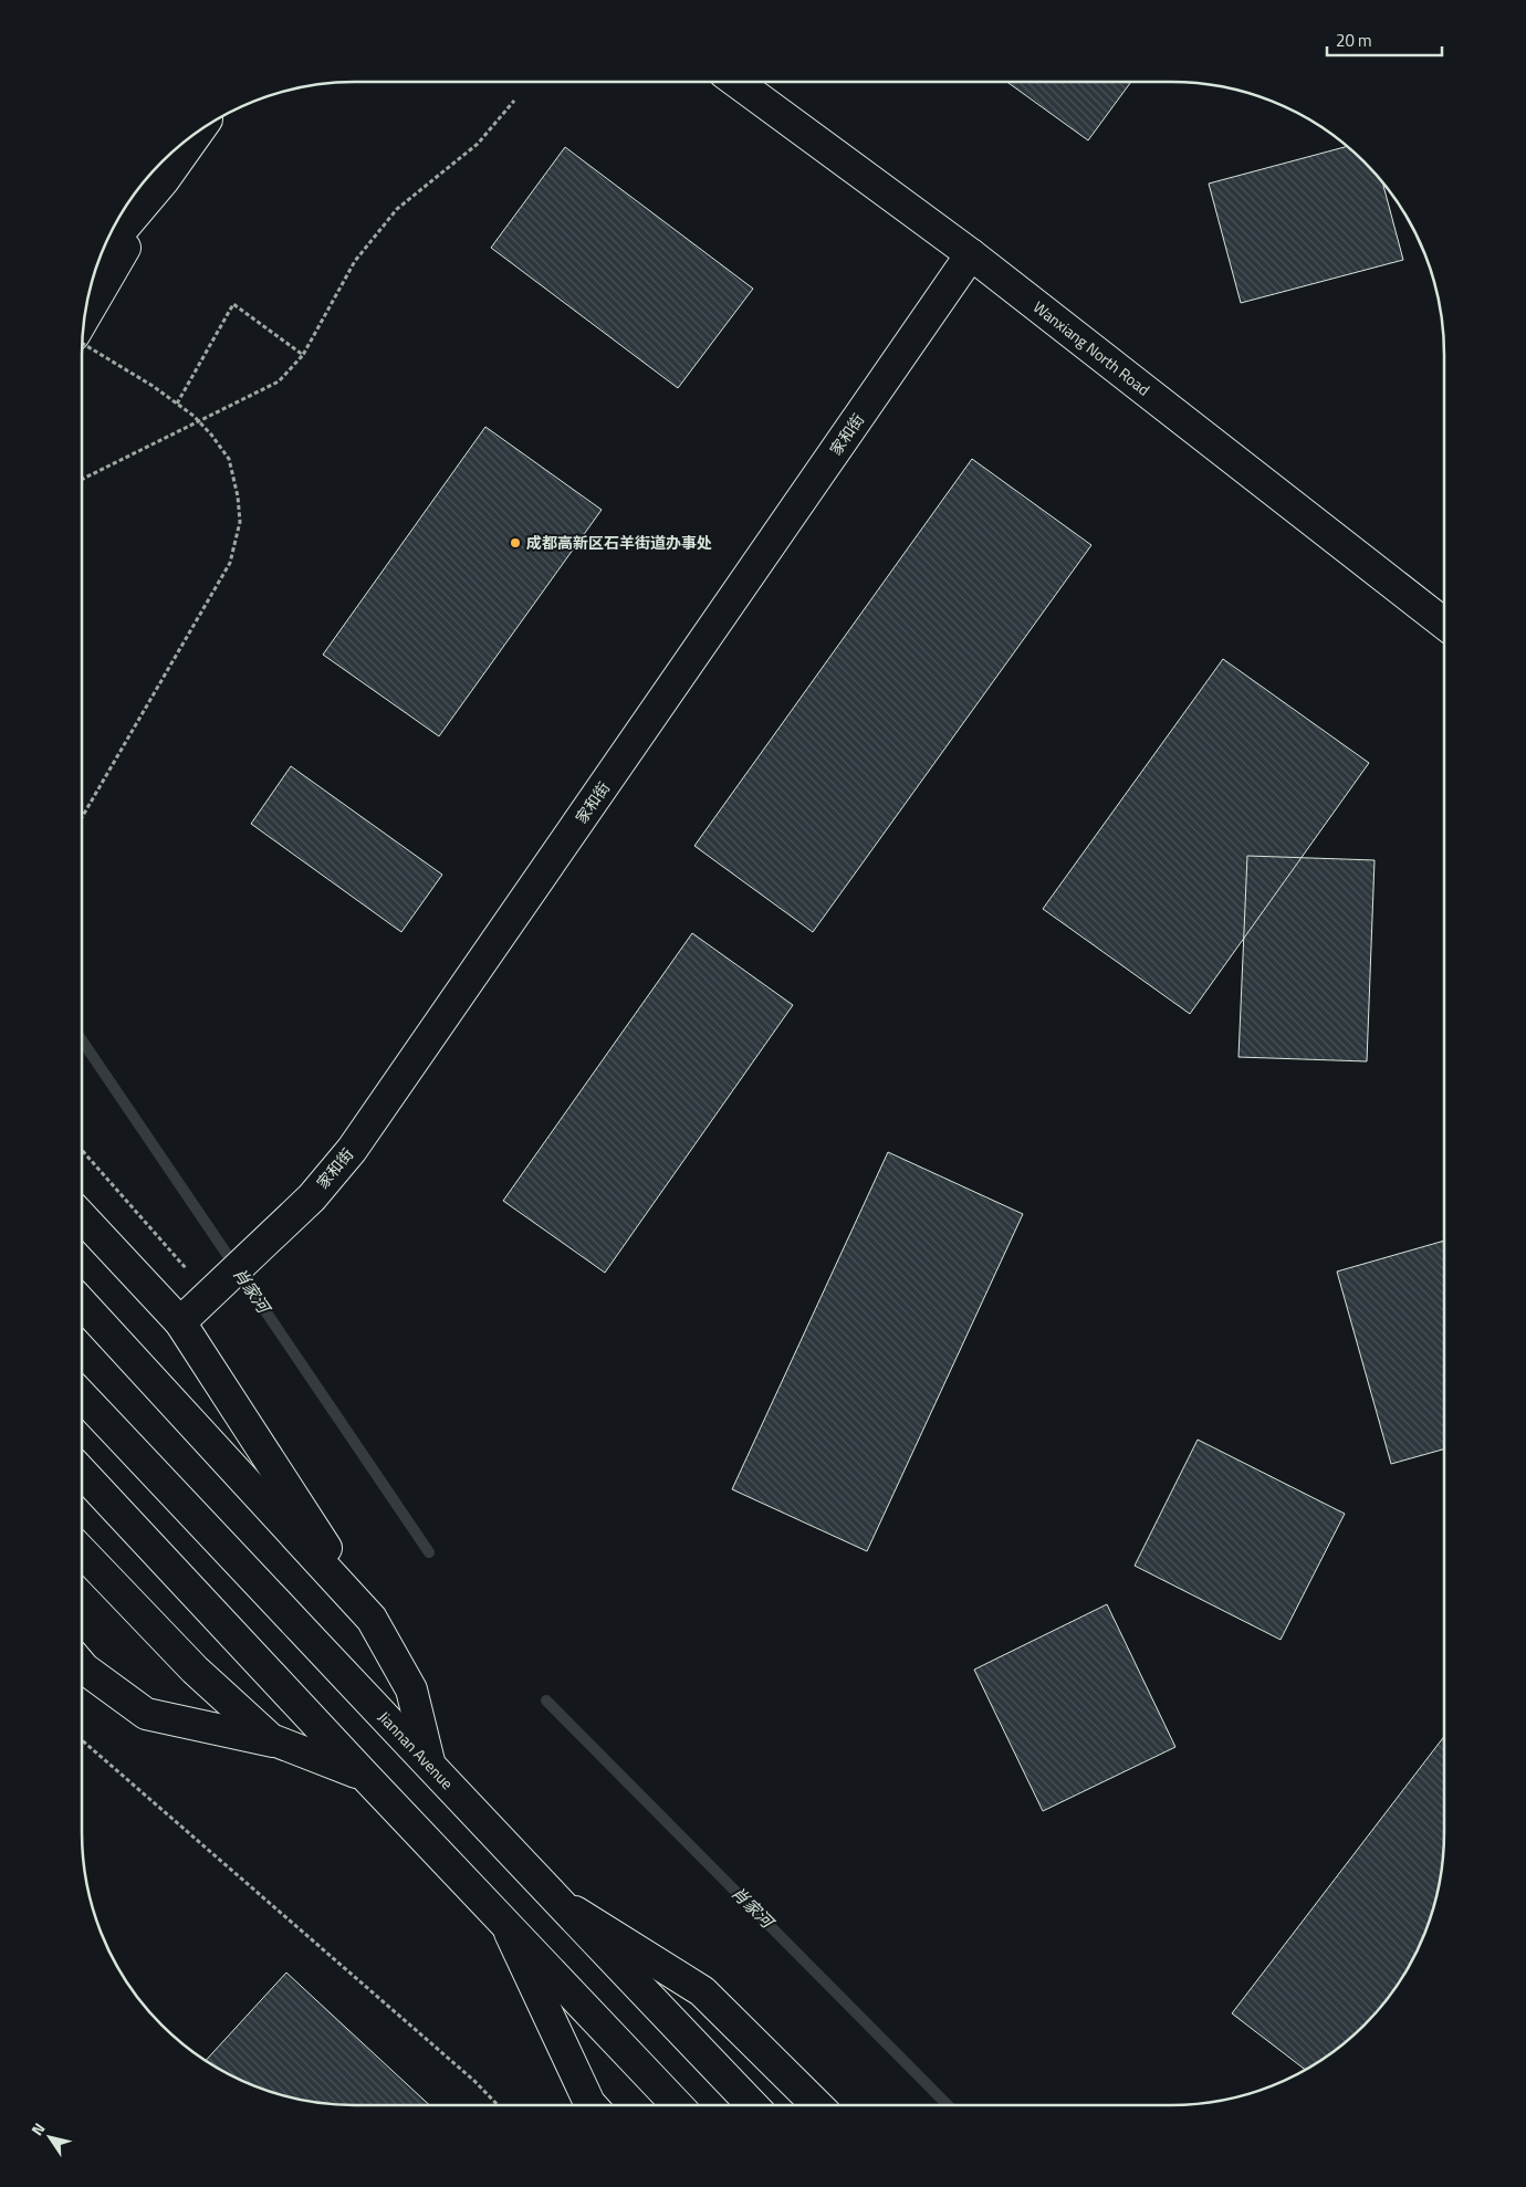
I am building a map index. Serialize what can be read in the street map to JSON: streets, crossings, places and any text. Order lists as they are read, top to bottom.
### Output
{
  "streets": {
    "main road": ["Wanxiang North Road", "家和街", "Jiannan Avenue"]
  },
  "crossings": [
    ["Wanxiang North Road", "家和街"]
  ],
  "water": ["肖家河"],
  "places": ["成都高新区石羊街道办事处"],
  "scale_bar": "20 m",
  "north": "top left"
}
